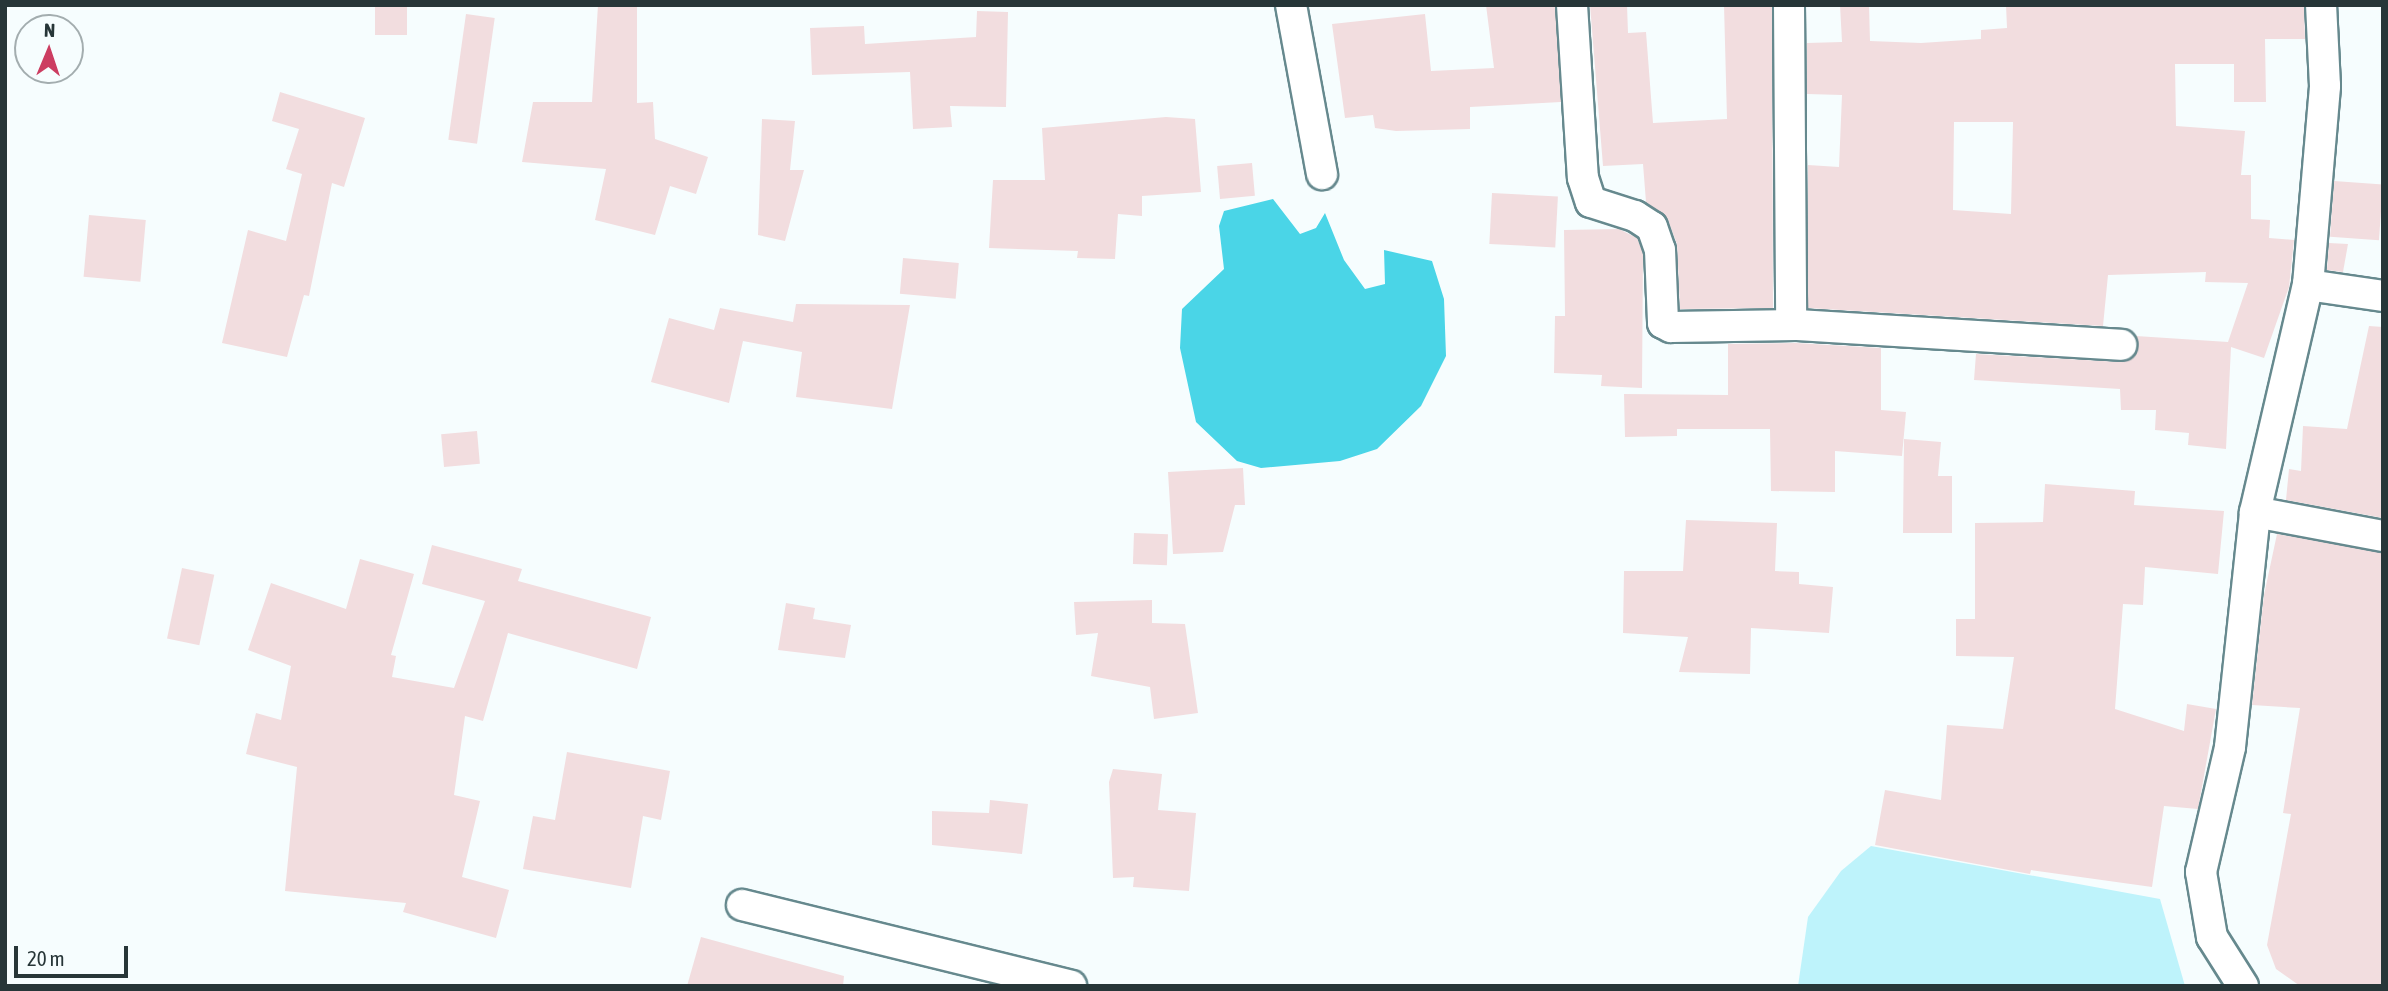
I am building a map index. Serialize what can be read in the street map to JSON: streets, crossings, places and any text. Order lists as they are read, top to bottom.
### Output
{
  "scale_bar": "20 m",
  "north": "top"
}
